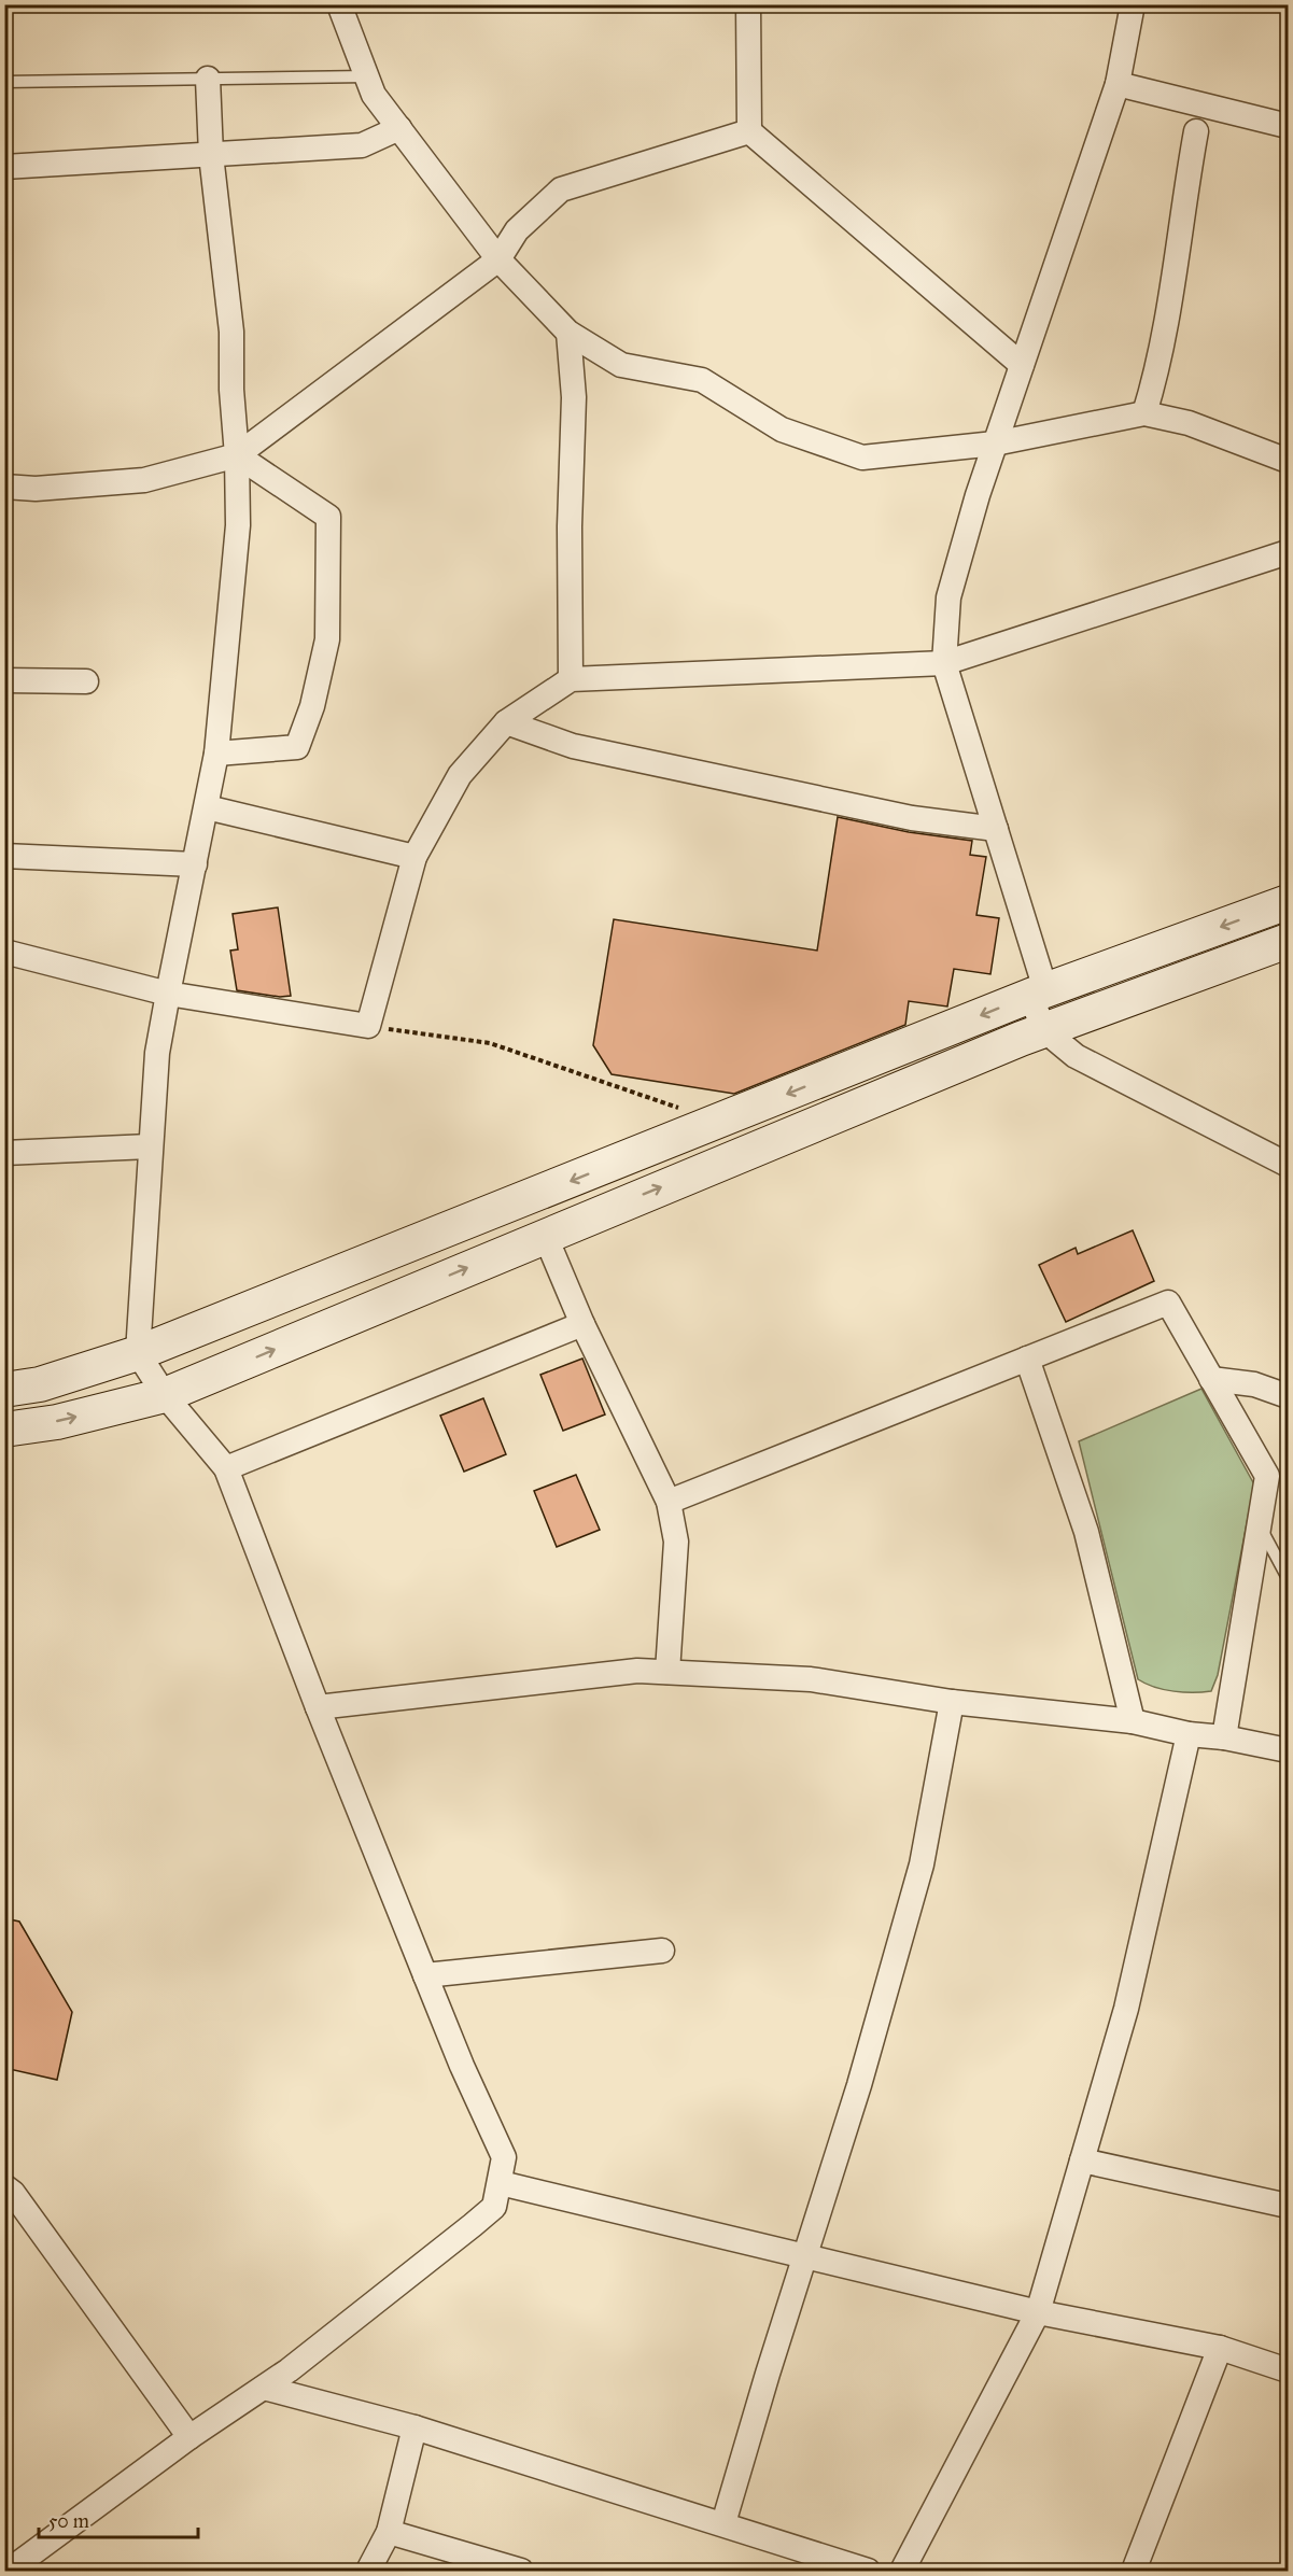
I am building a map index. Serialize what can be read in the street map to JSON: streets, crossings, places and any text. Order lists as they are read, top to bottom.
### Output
{
  "scale_bar": "50 m"
}
